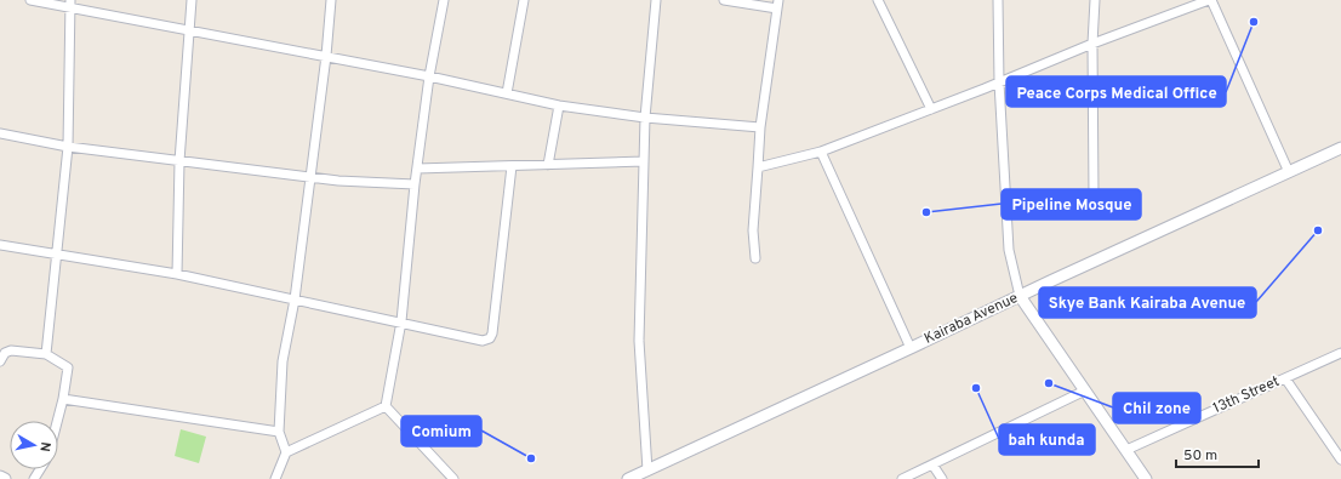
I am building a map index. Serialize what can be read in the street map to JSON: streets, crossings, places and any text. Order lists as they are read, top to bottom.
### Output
{
  "streets": {
    "street": ["Kairaba Avenue", "13th Street"]
  },
  "places": [
    "Peace Corps Medical Office",
    "Pipeline Mosque",
    "Skye Bank Kairaba Avenue",
    "Chil zone",
    "bah kunda",
    "Comium"
  ],
  "scale_bar": "50 m",
  "north": "right"
}
